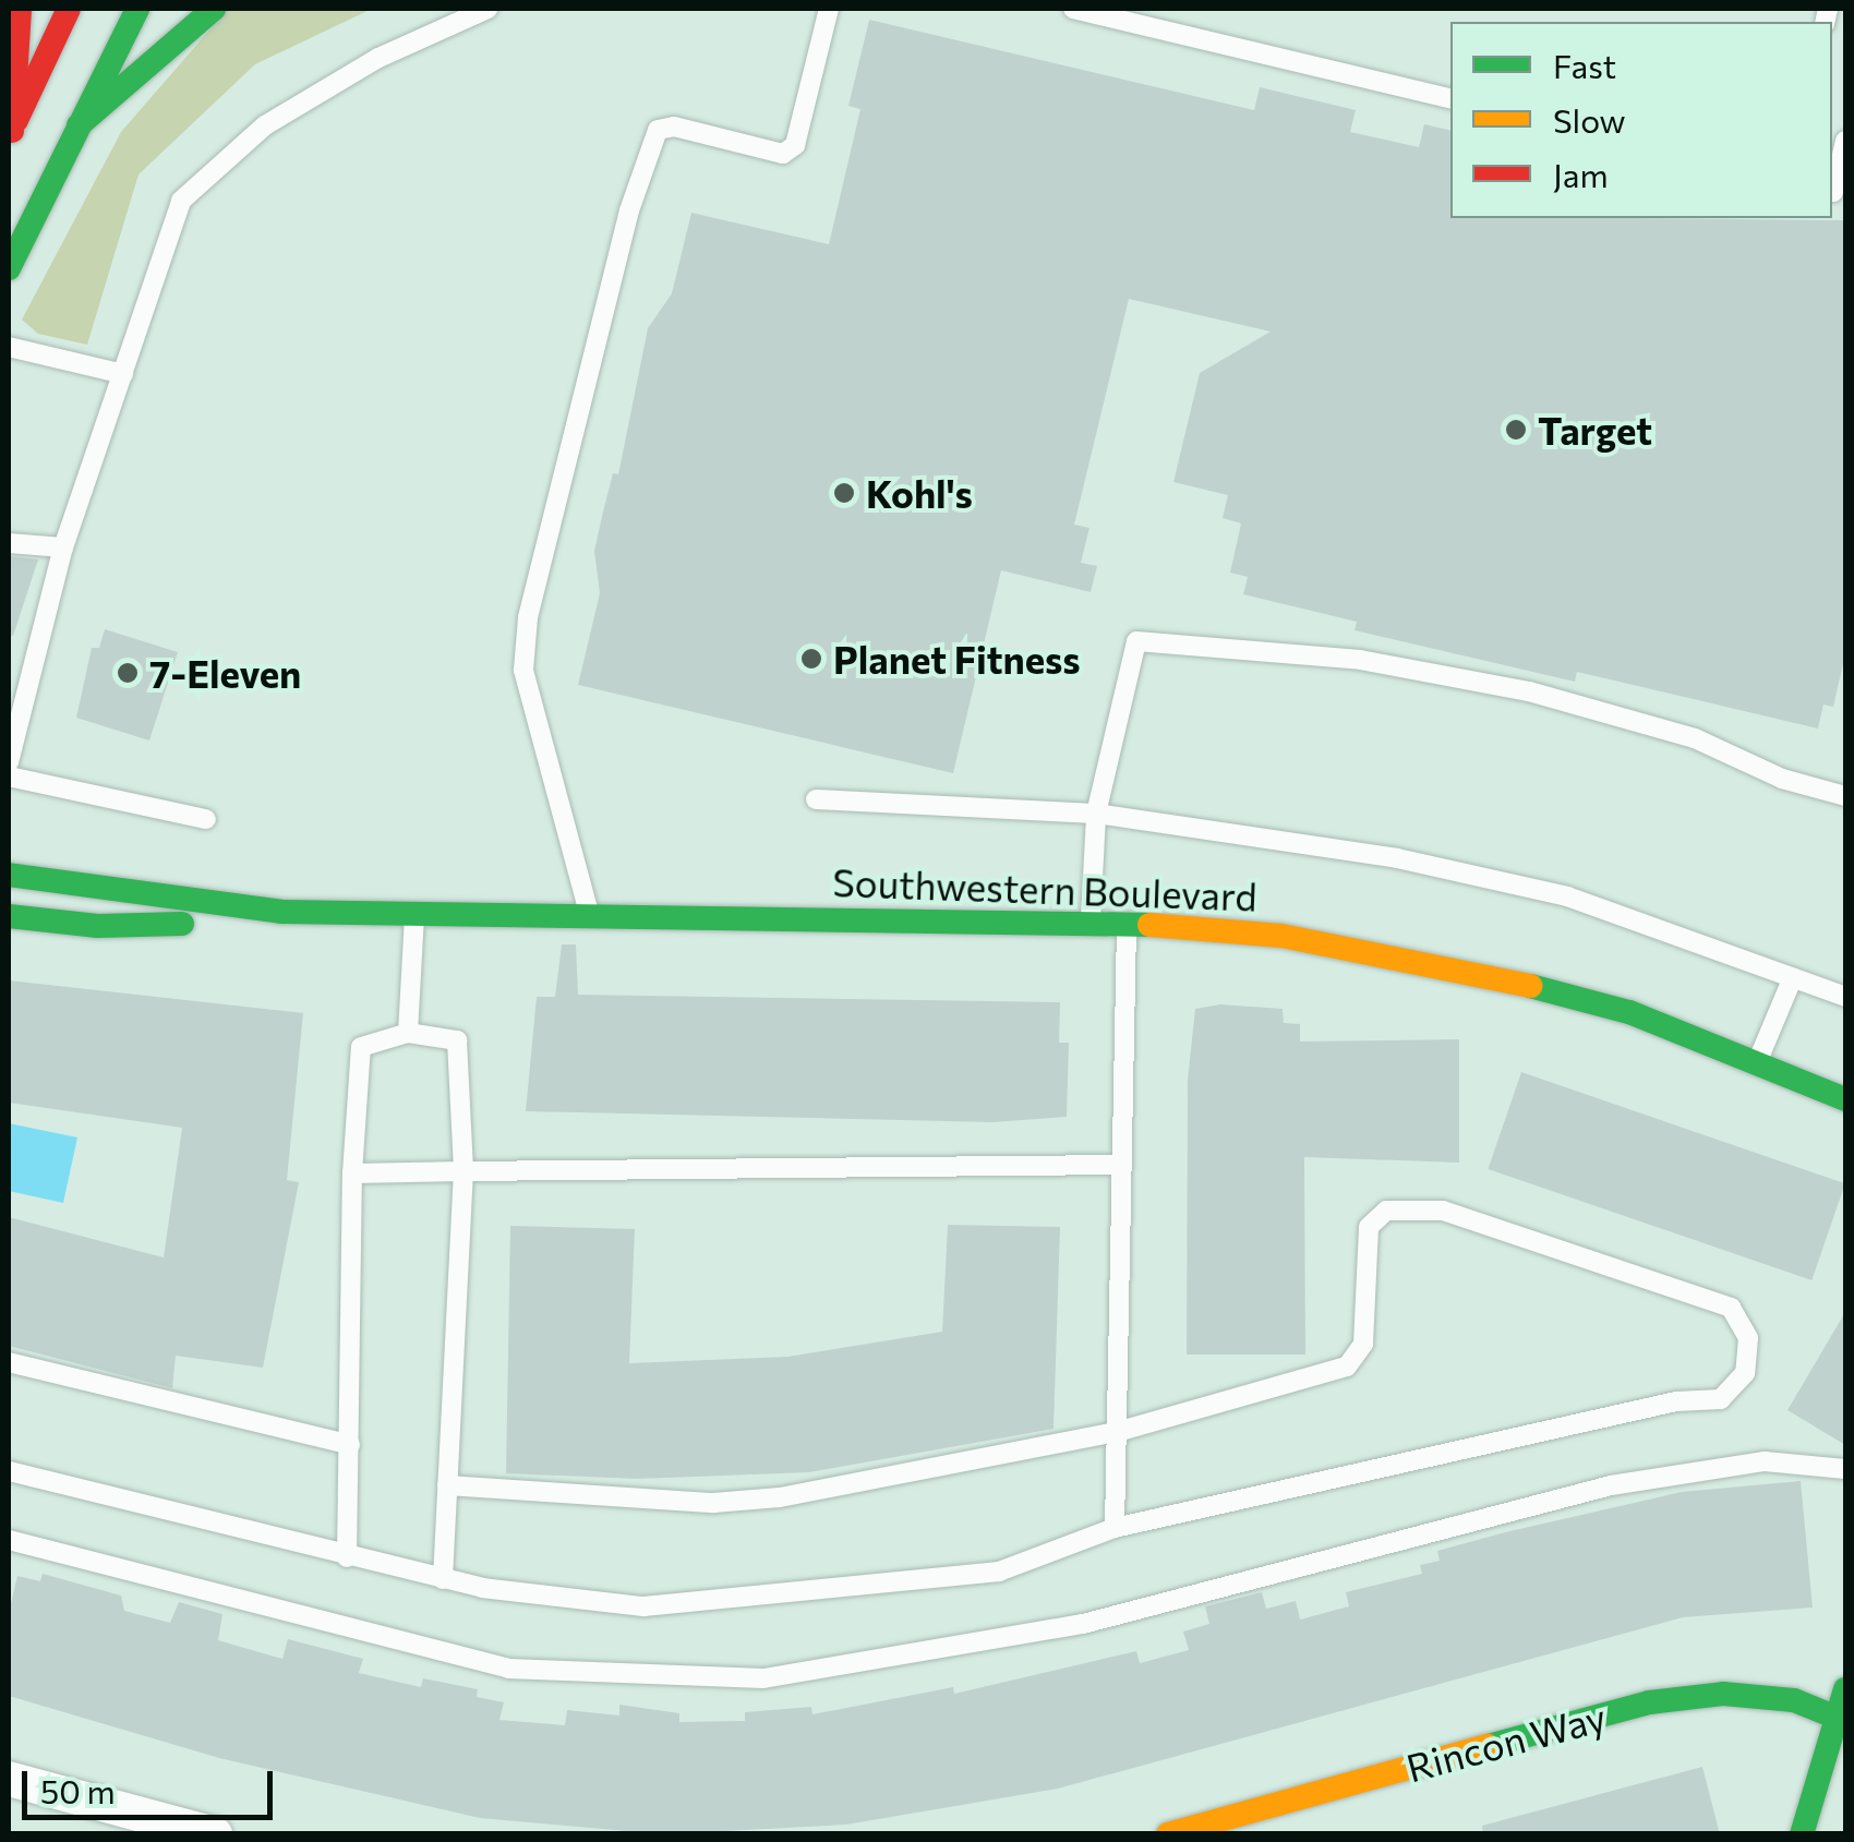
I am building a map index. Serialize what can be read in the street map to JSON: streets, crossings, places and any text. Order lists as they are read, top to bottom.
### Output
{
  "streets": {
    "street": ["Southwestern Boulevard", "Rincon Way"]
  },
  "places": [
    "Target",
    "Kohl's",
    "Planet Fitness",
    "7-Eleven"
  ],
  "legend": ["Fast", "Slow", "Jam"],
  "scale_bar": "50 m"
}
